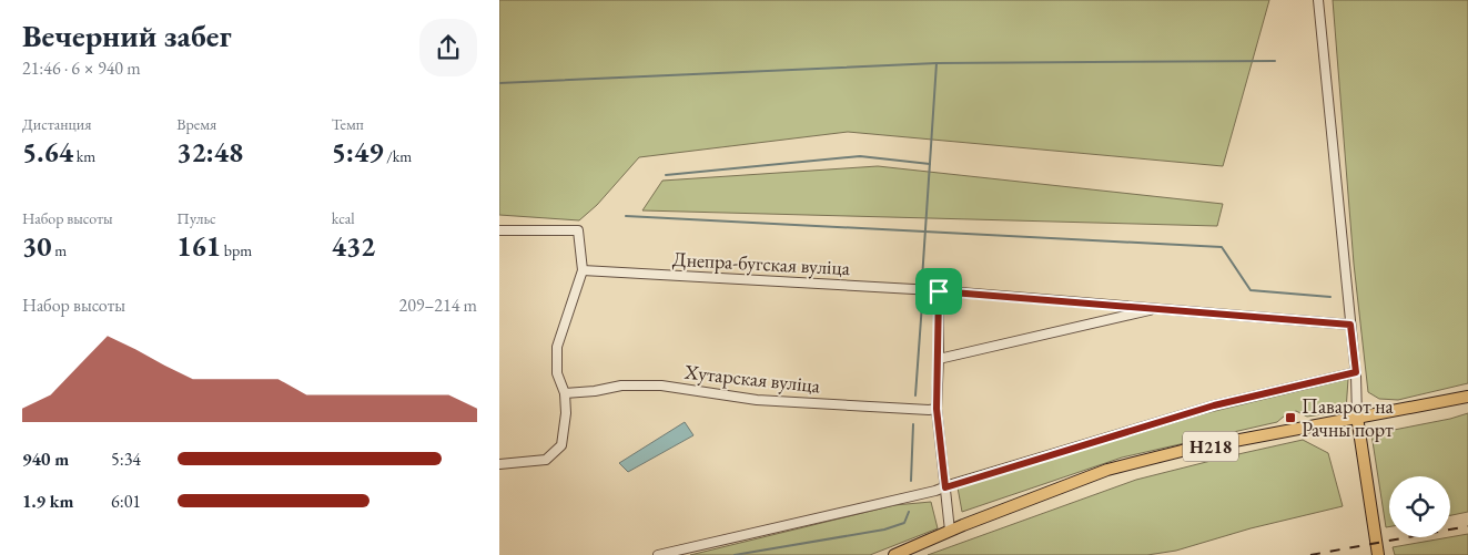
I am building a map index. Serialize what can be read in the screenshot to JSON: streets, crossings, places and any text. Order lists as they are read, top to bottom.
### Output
{
  "streets": {
    "main road": ["Н218"],
    "street": ["Днепра-бугская вуліца", "Хутарская вуліца"]
  },
  "places": {
    "transit": ["Паварот на Рачны порт"]
  },
  "page": {
    "heading": ["Вечерний забег", "21:46 · 6 × 940 m"],
    "stats": [
      ["Дистанция", "5.64 km"],
      ["Время", "32:48"],
      ["Темп", "5:49 /km"],
      ["Набор высоты", "30 m"],
      ["Пульс", "161 bpm"],
      ["kcal", "432"]
    ],
    "chart": ["Набор высоты", "209–214 m"],
    "list": [
      {
        "name": "940 m",
        "note": "5:34"
      },
      {
        "name": "1.9 km",
        "note": "6:01"
      }
    ]
  }
}
